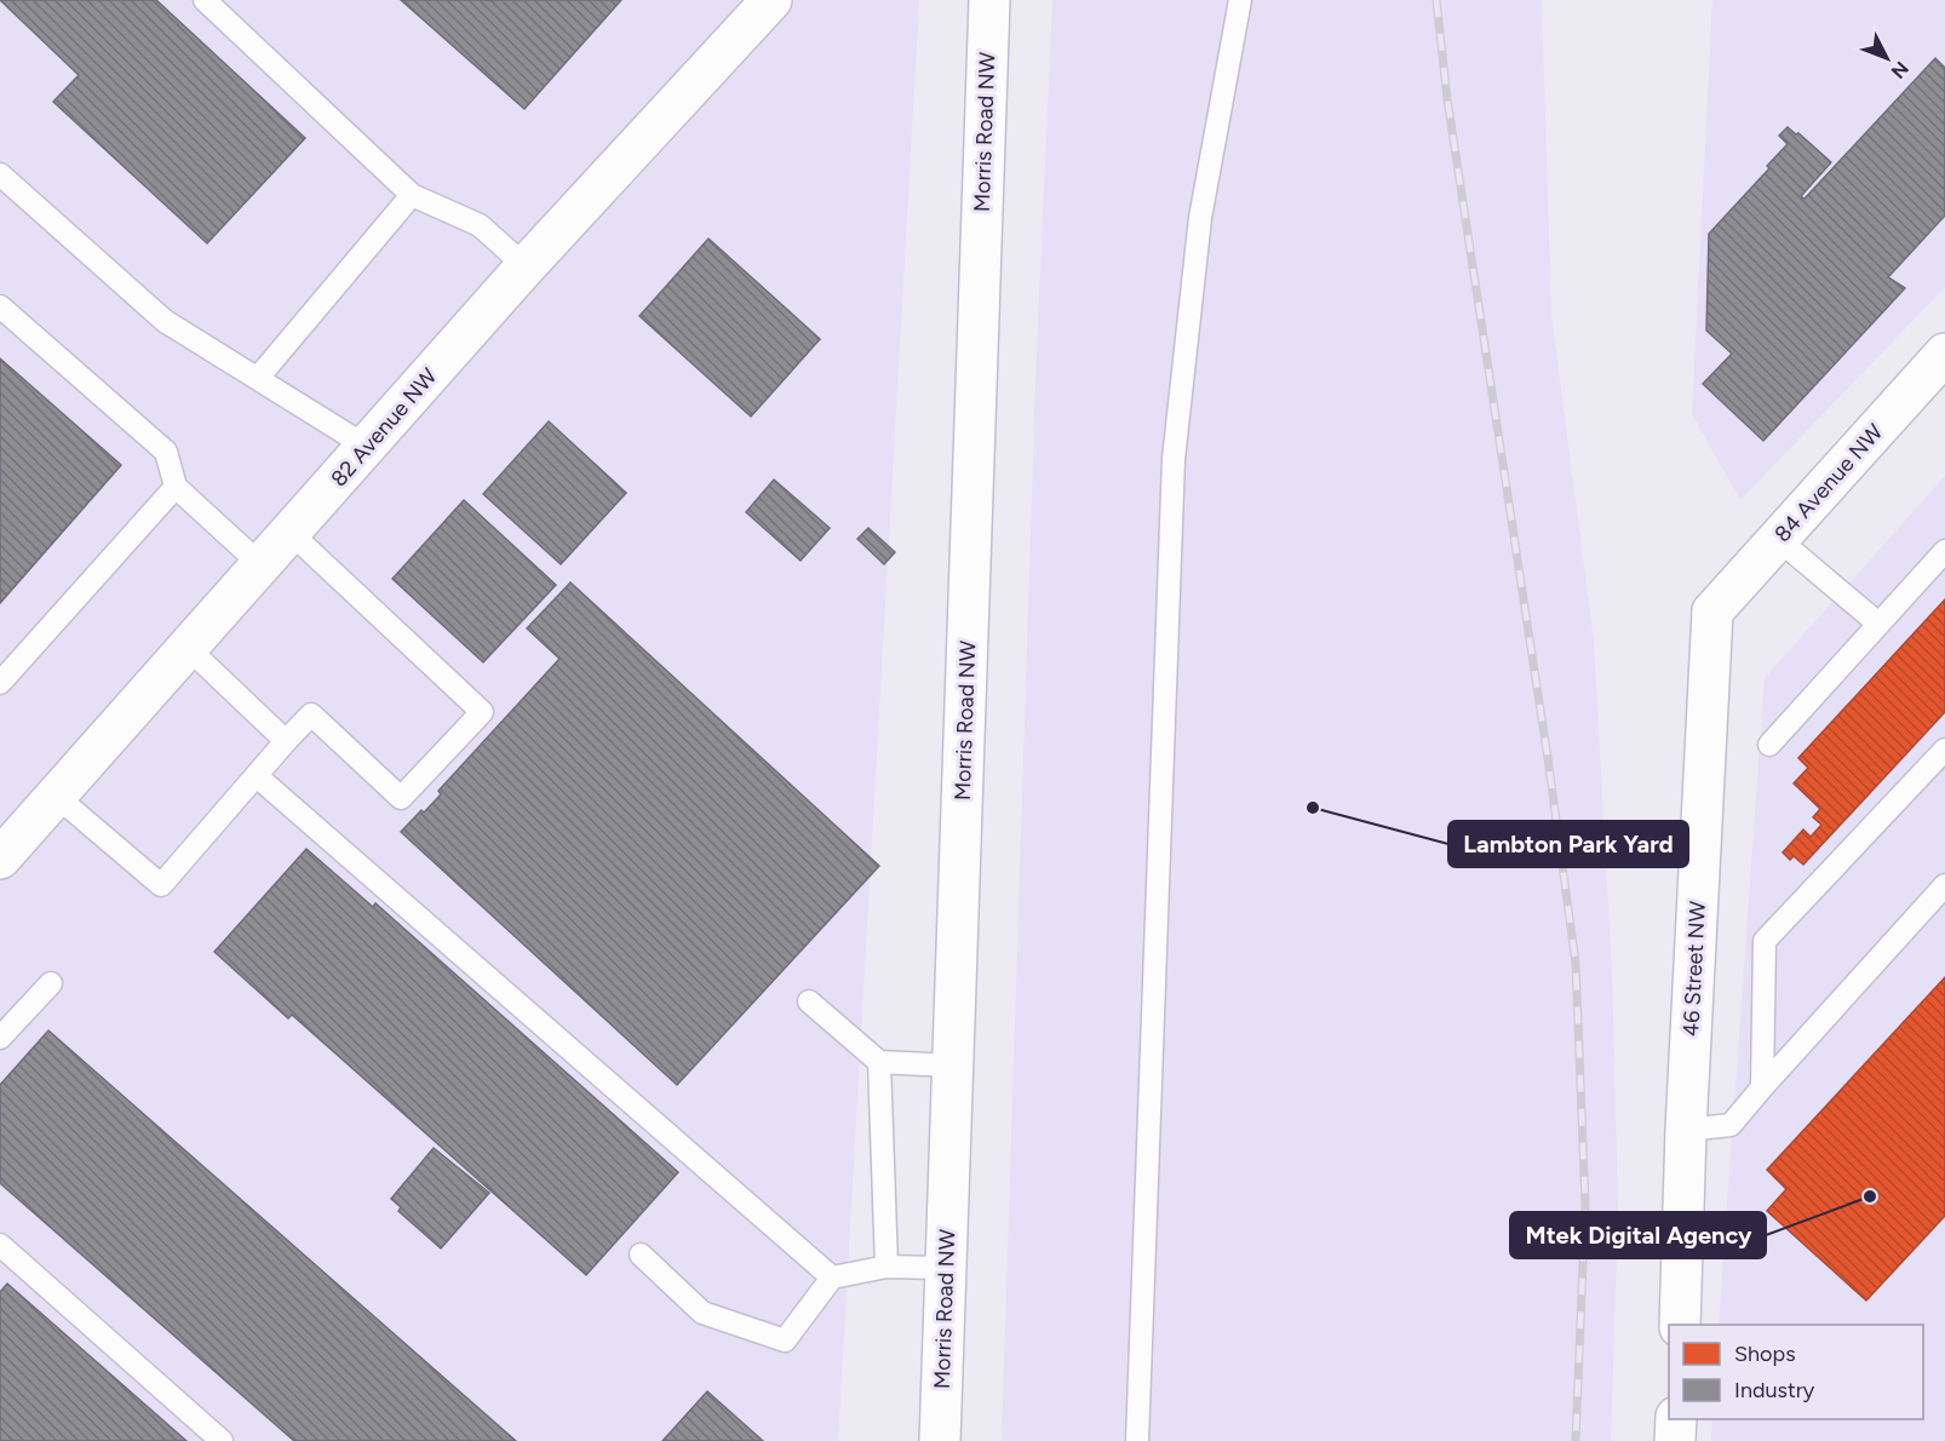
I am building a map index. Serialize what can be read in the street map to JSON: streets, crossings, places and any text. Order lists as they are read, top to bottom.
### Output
{
  "streets": {
    "street": [
      "Morris Road NW",
      "82 Avenue NW",
      "84 Avenue NW",
      "46 Street NW"
    ]
  },
  "crossings": [
    ["84 Avenue NW", "46 Street NW"]
  ],
  "places": ["Lambton Park Yard", "Mtek Digital Agency"],
  "legend": ["Shops", "Industry"],
  "north": "bottom right"
}
